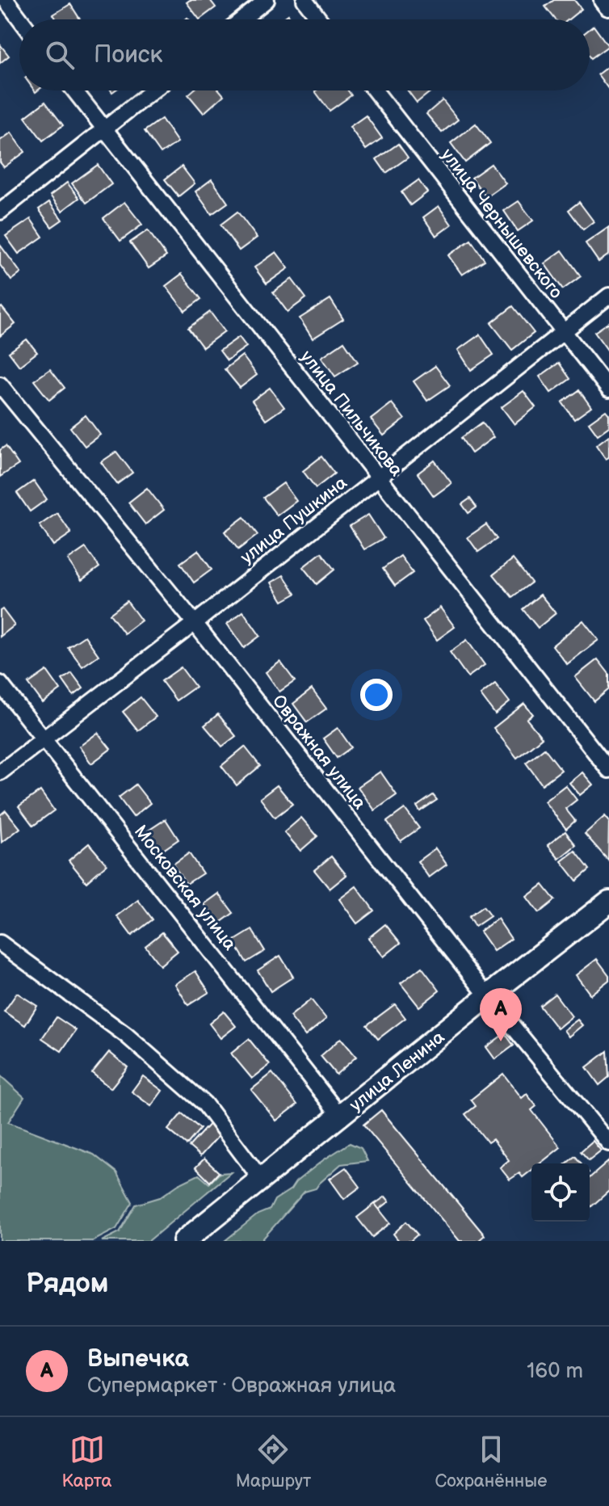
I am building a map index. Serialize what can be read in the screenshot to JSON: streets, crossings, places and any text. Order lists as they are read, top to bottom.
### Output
{
  "streets": {
    "main road": ["улица Ленина"],
    "street": [
      "улица Чернышевского",
      "улица Пильчикова",
      "улица Пушкина",
      "Овражная улица",
      "Московская улица"
    ]
  },
  "crossings": [
    ["улица Чернышевского", "улица Пушкина"],
    ["улица Пильчикова", "улица Пушкина"],
    ["улица Пушкина", "Овражная улица"],
    ["улица Пушкина", "Московская улица"],
    ["Овражная улица", "улица Ленина"],
    ["Московская улица", "улица Ленина"]
  ],
  "page": {
    "search": "Поиск",
    "pins": "A",
    "heading": "Рядом",
    "list": [
      {
        "mark": "A",
        "name": "Выпечка",
        "note": "Супермаркет · Овражная улица",
        "value": "160 m"
      }
    ],
    "nav": ["Карта", "Маршрут", "Сохранённые"]
  }
}
